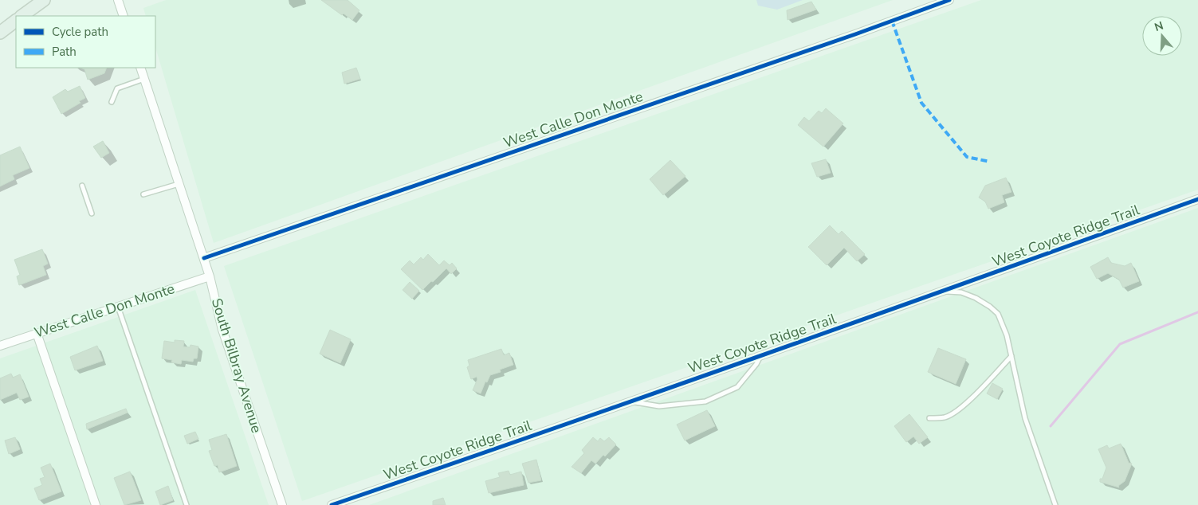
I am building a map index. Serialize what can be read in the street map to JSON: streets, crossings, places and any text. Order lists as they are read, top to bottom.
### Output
{
  "streets": {
    "street": ["West Calle Don Monte", "West Coyote Ridge Trail", "South Bilbray Avenue"]
  },
  "crossings": [
    ["West Calle Don Monte", "South Bilbray Avenue"]
  ],
  "legend": ["Cycle path", "Path"],
  "north": "top"
}
